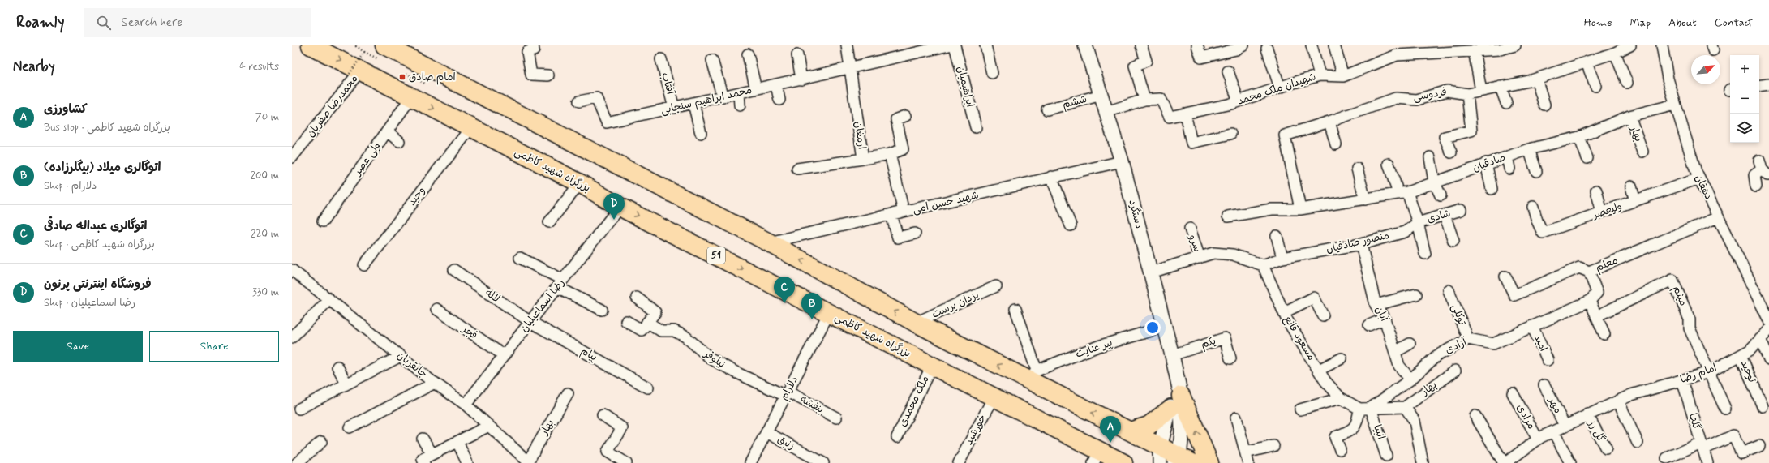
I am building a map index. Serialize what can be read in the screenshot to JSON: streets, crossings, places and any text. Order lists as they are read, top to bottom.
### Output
{
  "streets": {
    "highway": ["بزرگراه شهید کاظمی", "51"],
    "street": [
      "آفتاب",
      "ابراهیمیان",
      "شهیدان ملک محمد",
      "فردوسی",
      "محمد ابراهیم سنجابی",
      "ششم",
      "محمدرضا صفریان",
      "بهار",
      "ارمغان",
      "ولی عصر",
      "صادقیان",
      "دهقان",
      "وحید",
      "شهید حسن امی",
      "ولیعصر",
      "دستگرد",
      "شادی",
      "منصور صادقیان",
      "سرو",
      "معلم",
      "لاله",
      "میثم",
      "یزدان پرست",
      "رضا اسماعیلیان",
      "آبان",
      "توکلی",
      "فجر",
      "مسعود قانع",
      "یکم",
      "امید",
      "آزادی",
      "پیر عنایت",
      "پیام",
      "نیلوفر",
      "جانقربان",
      "توحید",
      "امام رضا",
      "دلارام",
      "ملک محمدی",
      "بنفشه",
      "مهر",
      "مرادی",
      "گلها",
      "خورشید",
      "گل رز",
      "انبیا",
      "زنبق"
    ]
  },
  "crossings": [
    ["آفتاب", "محمد ابراهیم سنجابی"],
    ["شهیدان ملک محمد", "دستگرد"],
    ["فردوسی", "صادقیان"],
    ["محمد ابراهیم سنجابی", "ارمغان"],
    ["ششم", "دستگرد"],
    ["محمدرضا صفریان", "بزرگراه شهید کاظمی"],
    ["بهار", "صادقیان"],
    ["بهار", "جانقربان"],
    ["ولی عصر", "بزرگراه شهید کاظمی"],
    ["صادقیان", "دهقان"],
    ["بزرگراه شهید کاظمی", "وحید"],
    ["بزرگراه شهید کاظمی", "رضا اسماعیلیان"],
    ["بزرگراه شهید کاظمی", "دلارام"],
    ["بزرگراه شهید کاظمی", "ملک محمدی"],
    ["بزرگراه شهید کاظمی", "خورشید"],
    ["دهقان", "ولیعصر"],
    ["دهقان", "معلم"],
    ["شهید حسن امی", "دستگرد"],
    ["دستگرد", "یکم"],
    ["دستگرد", "پیر عنایت"],
    ["شادی", "منصور صادقیان"],
    ["منصور صادقیان", "آبان"],
    ["منصور صادقیان", "مسعود قانع"],
    ["لاله", "رضا اسماعیلیان"],
    ["لاله", "پیام"],
    ["میثم", "امام رضا"],
    ["رضا اسماعیلیان", "فجر"],
    ["رضا اسماعیلیان", "پیام"],
    ["رضا اسماعیلیان", "جانقربان"],
    ["آبان", "آزادی"],
    ["توکلی", "آزادی"],
    ["امید", "آزادی"],
    ["آزادی", "انبیا"],
    ["نیلوفر", "دلارام"],
    ["نیلوفر", "بنفشه"],
    ["توحید", "امام رضا"],
    ["امام رضا", "مهر"],
    ["امام رضا", "مرادی"],
    ["امام رضا", "گلها"],
    ["امام رضا", "گل رز"],
    ["دلارام", "بنفشه"],
    ["دلارام", "زنبق"]
  ],
  "places": {
    "transit": ["امام صادق"]
  },
  "north": "top right",
  "page": {
    "header": "Roamly",
    "search": "Search here",
    "nav": [
      "Home",
      "Map",
      "About",
      "Contact"
    ],
    "heading": ["Nearby", "4 results"],
    "map_buttons": ["+", "−"],
    "list": [
      {
        "mark": "A",
        "name": "کشاورزی",
        "note": "Bus stop · بزرگراه شهید کاظمی",
        "value": "70 m"
      },
      {
        "mark": "B",
        "name": "اتوگالری میلاد (بیگلرزاده)",
        "note": "Shop · دلارام",
        "value": "200 m"
      },
      {
        "mark": "C",
        "name": "اتوگالری عبداله صادقی",
        "note": "Shop · بزرگراه شهید کاظمی",
        "value": "220 m"
      },
      {
        "mark": "D",
        "name": "فروشگاه اینترنتی پرنون",
        "note": "Shop · رضا اسماعیلیان",
        "value": "330 m"
      }
    ],
    "pins": [
      "D",
      "C",
      "B",
      "A"
    ],
    "buttons": ["Save", "Share"]
  }
}
